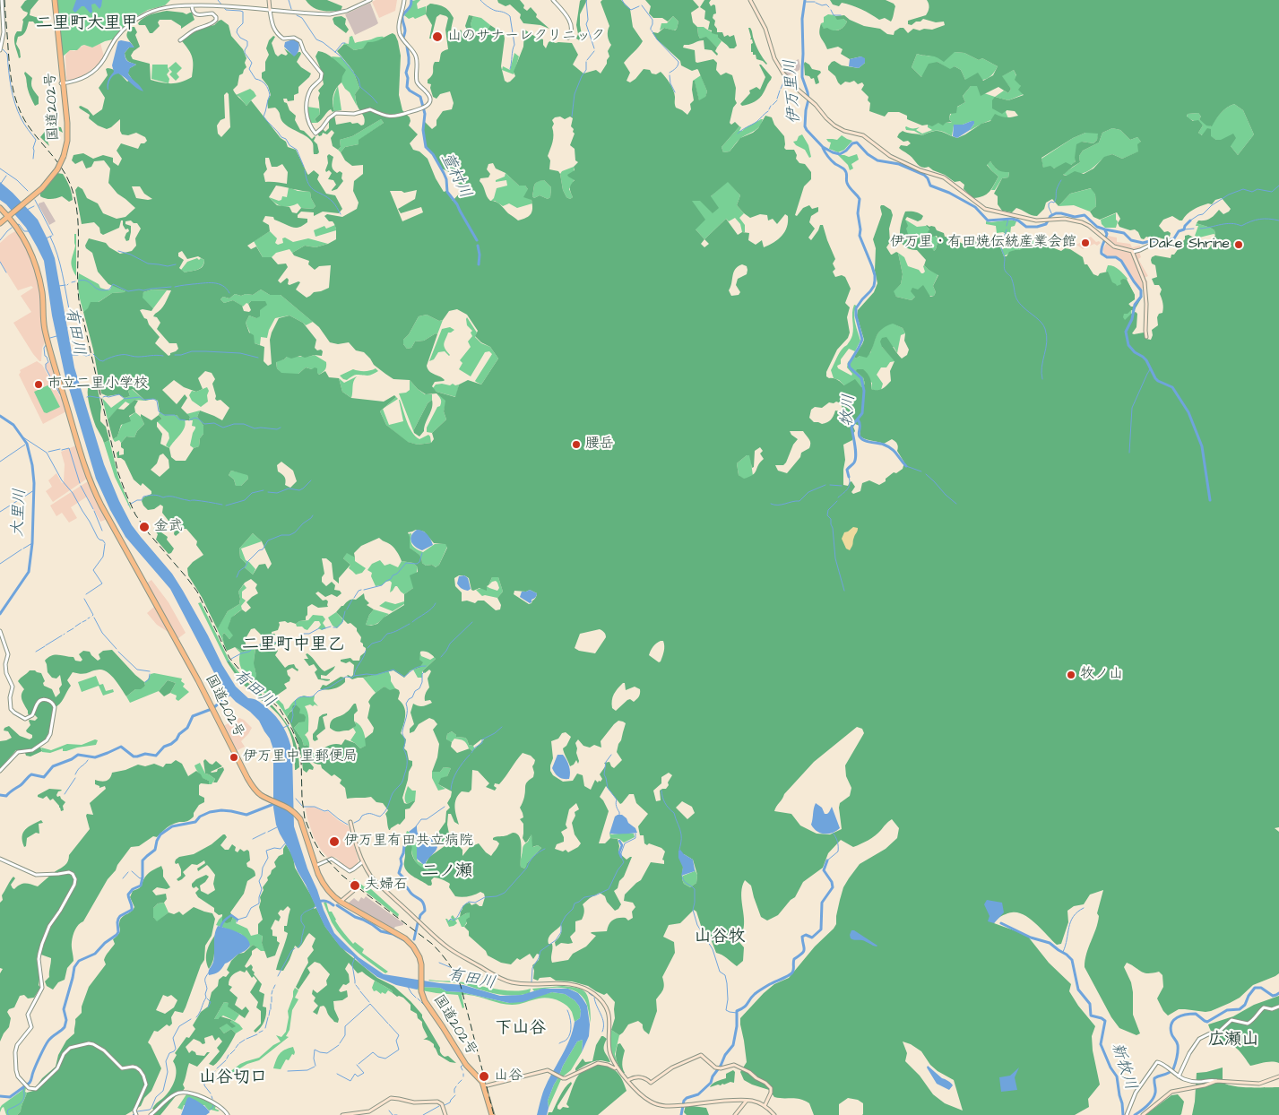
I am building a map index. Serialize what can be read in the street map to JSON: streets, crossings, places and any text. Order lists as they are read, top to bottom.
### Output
{
  "streets": {
    "highway": ["国道202号"]
  },
  "districts": [
    "二里町大里甲",
    "二里町中里乙",
    "二ノ瀬",
    "山谷牧",
    "下山谷",
    "広瀬山",
    "山谷切口"
  ],
  "water": [
    "伊万里川",
    "萱村川",
    "有田川",
    "牧川",
    "大里川",
    "新牧川"
  ],
  "places": [
    "山のサナーレクリニック",
    "伊万里・有田焼伝統産業会館",
    "Dake Shrine",
    "市立二里小学校",
    "腰岳",
    "金武",
    "牧ノ山",
    "伊万里中里郵便局",
    "伊万里有田共立病院",
    "夫婦石",
    "山谷"
  ]
}
